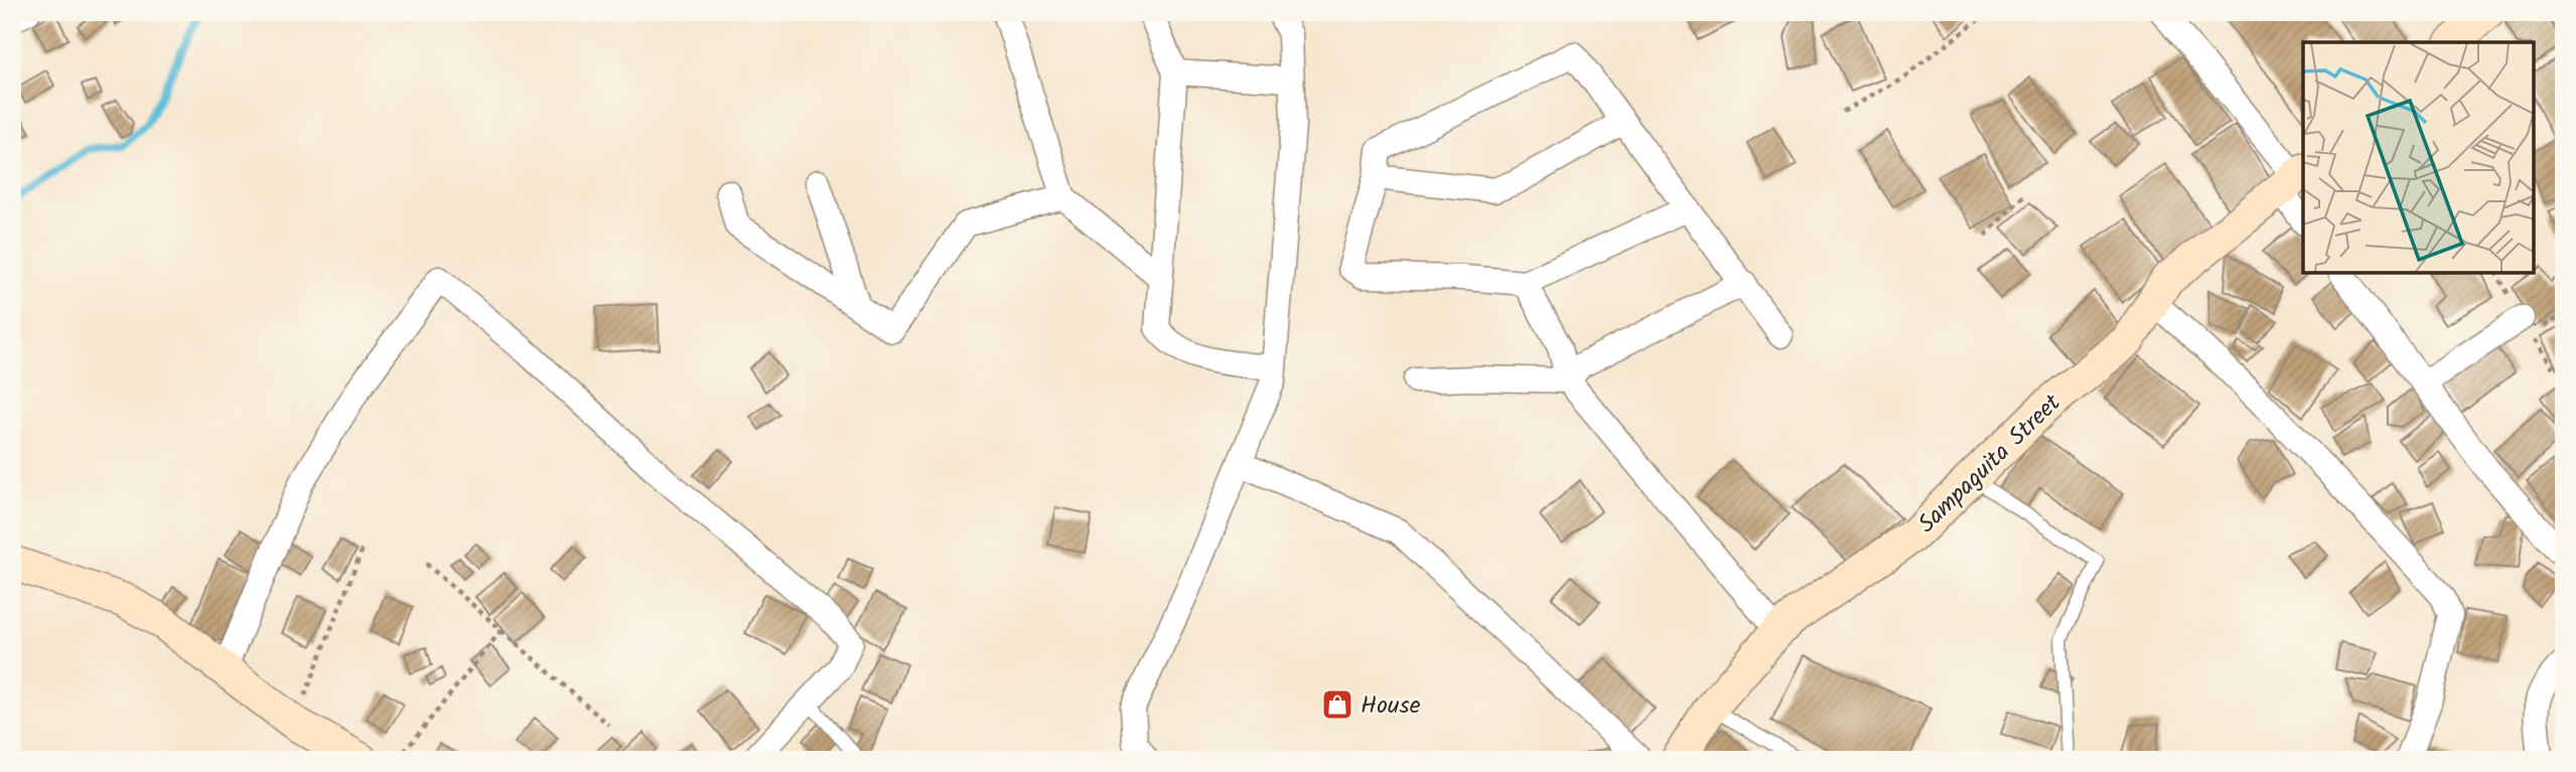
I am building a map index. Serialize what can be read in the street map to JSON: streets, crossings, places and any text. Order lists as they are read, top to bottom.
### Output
{
  "streets": {
    "street": ["Sampaguita Street"]
  },
  "places": {
    "shop": ["House"]
  }
}
